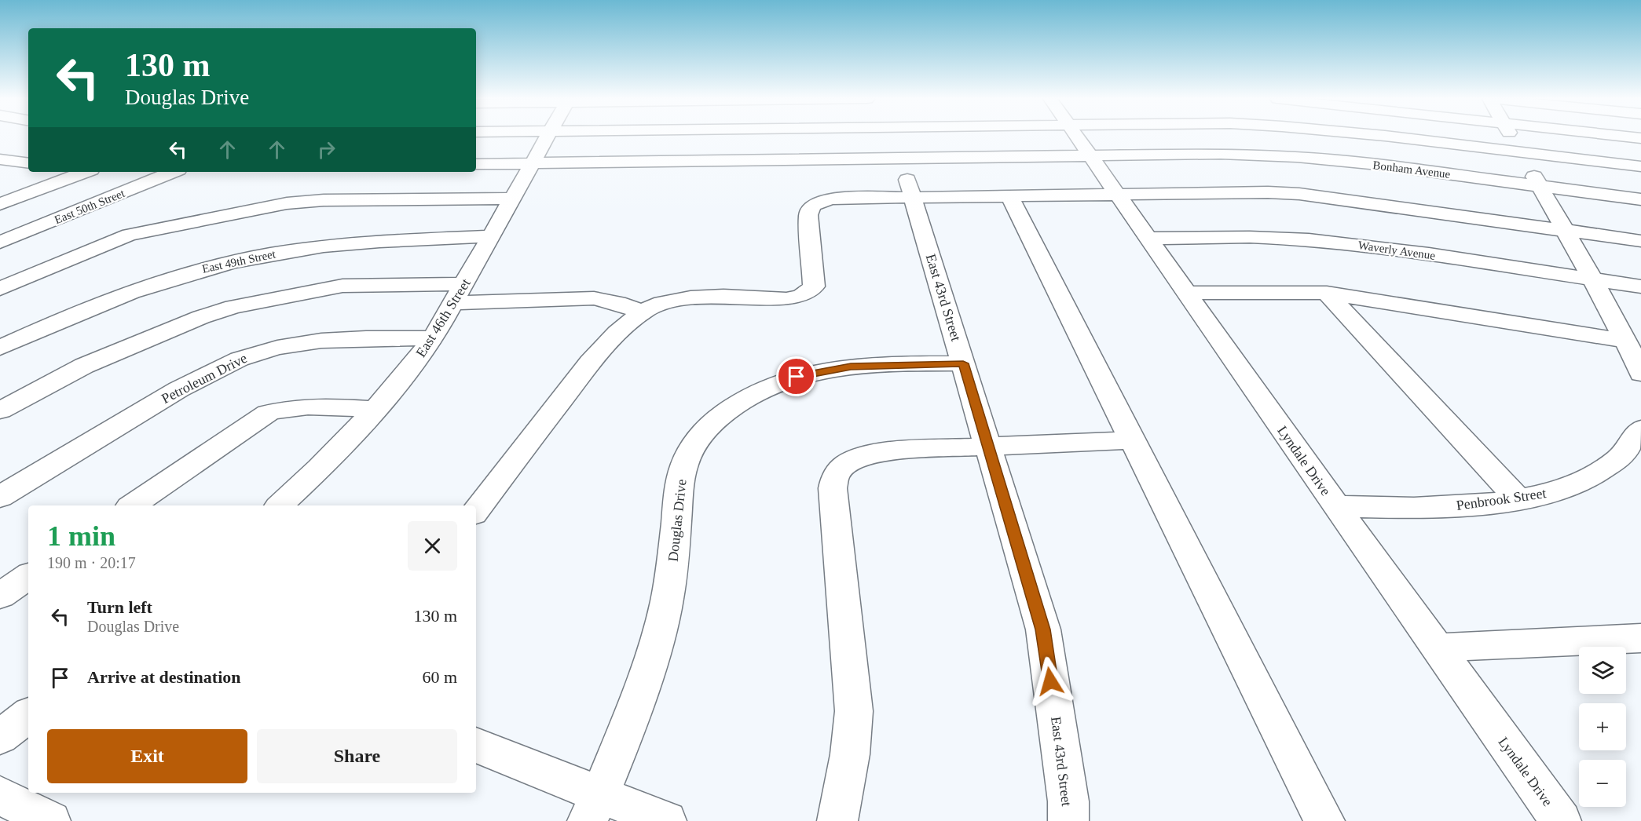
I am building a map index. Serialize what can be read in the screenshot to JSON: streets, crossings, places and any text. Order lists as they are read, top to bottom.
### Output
{
  "streets": {
    "street": [
      "Bonham Avenue",
      "East 50th Street",
      "Waverly Avenue",
      "East 49th Street",
      "East 43rd Street",
      "East 46th Street",
      "Petroleum Drive",
      "Lyndale Drive",
      "Penbrook Street",
      "Douglas Drive"
    ]
  },
  "crossings": [
    ["Bonham Avenue", "East 43rd Street"],
    ["Bonham Avenue", "East 46th Street"],
    ["Bonham Avenue", "Lyndale Drive"],
    ["Waverly Avenue", "Lyndale Drive"],
    ["East 49th Street", "East 46th Street"],
    ["East 43rd Street", "Douglas Drive"],
    ["East 46th Street", "Petroleum Drive"],
    ["Lyndale Drive", "Penbrook Street"]
  ],
  "page": {
    "turn": ["130 m", "Douglas Drive"],
    "heading": ["1 min", "190 m · 20:17"],
    "list": [
      {
        "name": "Turn left",
        "note": "Douglas Drive",
        "value": "130 m"
      },
      {
        "name": "Arrive at destination",
        "value": "60 m"
      }
    ],
    "map_buttons": ["+", "−"],
    "buttons": ["Exit", "Share"]
  }
}
